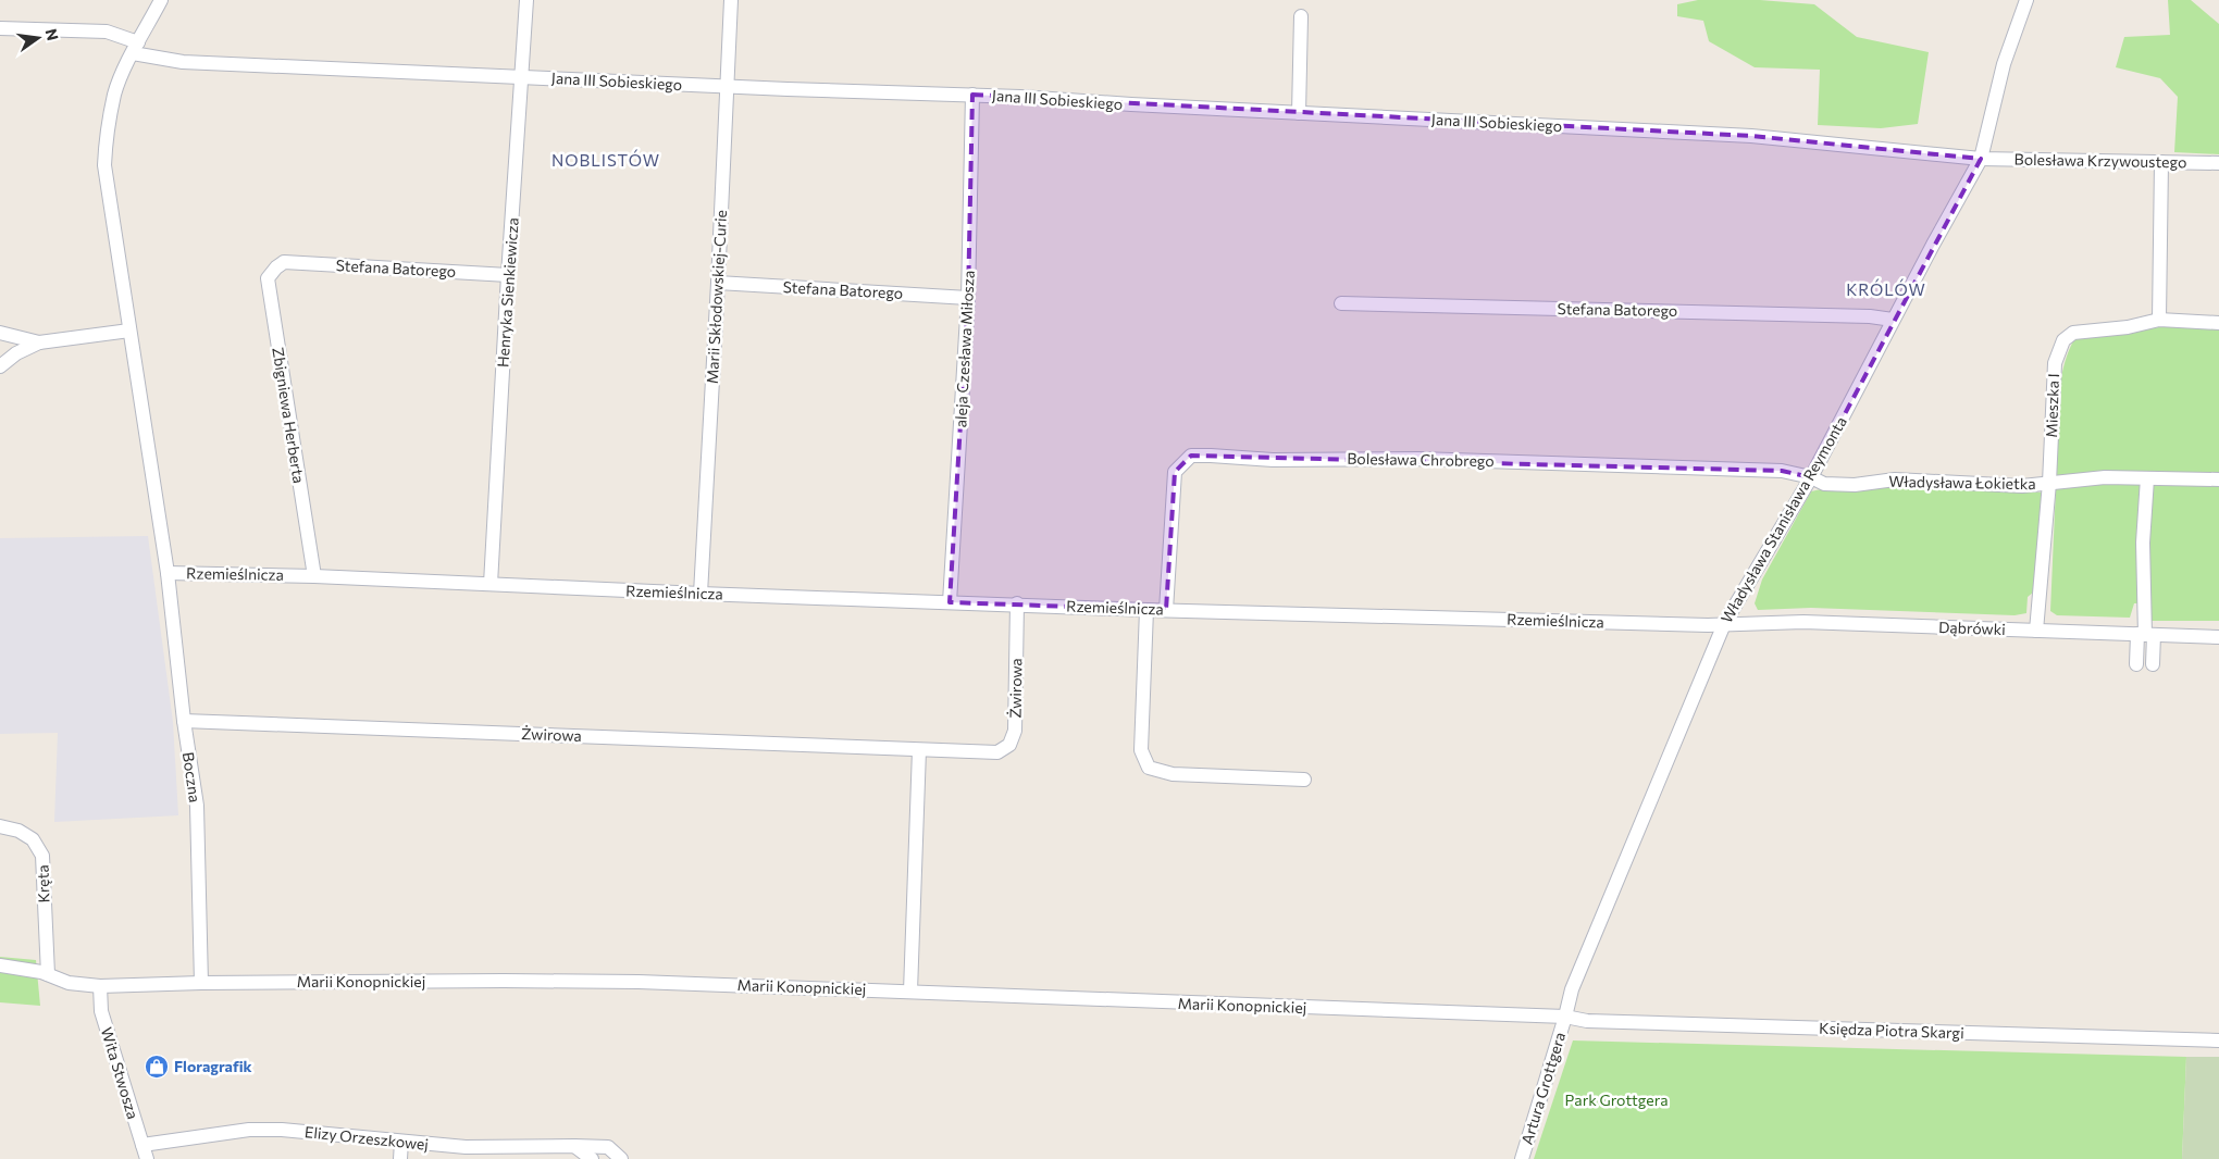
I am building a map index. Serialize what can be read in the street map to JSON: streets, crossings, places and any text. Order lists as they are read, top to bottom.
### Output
{
  "streets": {
    "street": [
      "Jana III Sobieskiego",
      "Bolesława Krzywoustego",
      "Stefana Batorego",
      "Henryka Sienkiewicza",
      "Marii Skłodowskiej-Curie",
      "aleja Czesława Miłosza",
      "Mieszka I",
      "Zbigniewa Herberta",
      "Bolesława Chrobrego",
      "Władysława Łokietka",
      "Władysława Stanisława Reymonta",
      "Rzemieślnicza",
      "Dąbrówki",
      "Żwirowa",
      "Boczna",
      "Kręta",
      "Marii Konopnickiej",
      "Księdza Piotra Skargi",
      "Wita Stwosza",
      "Artura Grottgera",
      "Elizy Orzeszkowej"
    ]
  },
  "crossings": [
    ["Jana III Sobieskiego", "Bolesława Krzywoustego"],
    ["Jana III Sobieskiego", "Henryka Sienkiewicza"],
    ["Jana III Sobieskiego", "Marii Skłodowskiej-Curie"],
    ["Jana III Sobieskiego", "aleja Czesława Miłosza"],
    ["Jana III Sobieskiego", "Władysława Stanisława Reymonta"],
    ["Jana III Sobieskiego", "Rzemieślnicza"],
    ["Bolesława Krzywoustego", "Władysława Stanisława Reymonta"],
    ["Stefana Batorego", "Henryka Sienkiewicza"],
    ["Stefana Batorego", "Marii Skłodowskiej-Curie"],
    ["Stefana Batorego", "aleja Czesława Miłosza"],
    ["Stefana Batorego", "Zbigniewa Herberta"],
    ["Stefana Batorego", "Władysława Stanisława Reymonta"],
    ["Henryka Sienkiewicza", "Rzemieślnicza"],
    ["Marii Skłodowskiej-Curie", "Rzemieślnicza"],
    ["aleja Czesława Miłosza", "Rzemieślnicza"],
    ["Mieszka I", "Władysława Łokietka"],
    ["Mieszka I", "Dąbrówki"],
    ["Zbigniewa Herberta", "Rzemieślnicza"],
    ["Bolesława Chrobrego", "Władysława Łokietka"],
    ["Bolesława Chrobrego", "Władysława Stanisława Reymonta"],
    ["Bolesława Chrobrego", "Rzemieślnicza"],
    ["Władysława Łokietka", "Władysława Stanisława Reymonta"],
    ["Władysława Stanisława Reymonta", "Rzemieślnicza"],
    ["Władysława Stanisława Reymonta", "Dąbrówki"],
    ["Władysława Stanisława Reymonta", "Marii Konopnickiej"],
    ["Władysława Stanisława Reymonta", "Księdza Piotra Skargi"],
    ["Władysława Stanisława Reymonta", "Artura Grottgera"],
    ["Rzemieślnicza", "Dąbrówki"],
    ["Rzemieślnicza", "Żwirowa"],
    ["Rzemieślnicza", "Boczna"],
    ["Żwirowa", "Boczna"],
    ["Boczna", "Marii Konopnickiej"],
    ["Kręta", "Marii Konopnickiej"],
    ["Marii Konopnickiej", "Księdza Piotra Skargi"],
    ["Marii Konopnickiej", "Wita Stwosza"],
    ["Marii Konopnickiej", "Artura Grottgera"],
    ["Księdza Piotra Skargi", "Artura Grottgera"],
    ["Wita Stwosza", "Elizy Orzeszkowej"]
  ],
  "districts": ["NOBLISTÓW", "KRÓLÓW"],
  "parks": ["Park Grottgera"],
  "places": {
    "shop": ["Floragrafik"]
  },
  "north": "right"
}
